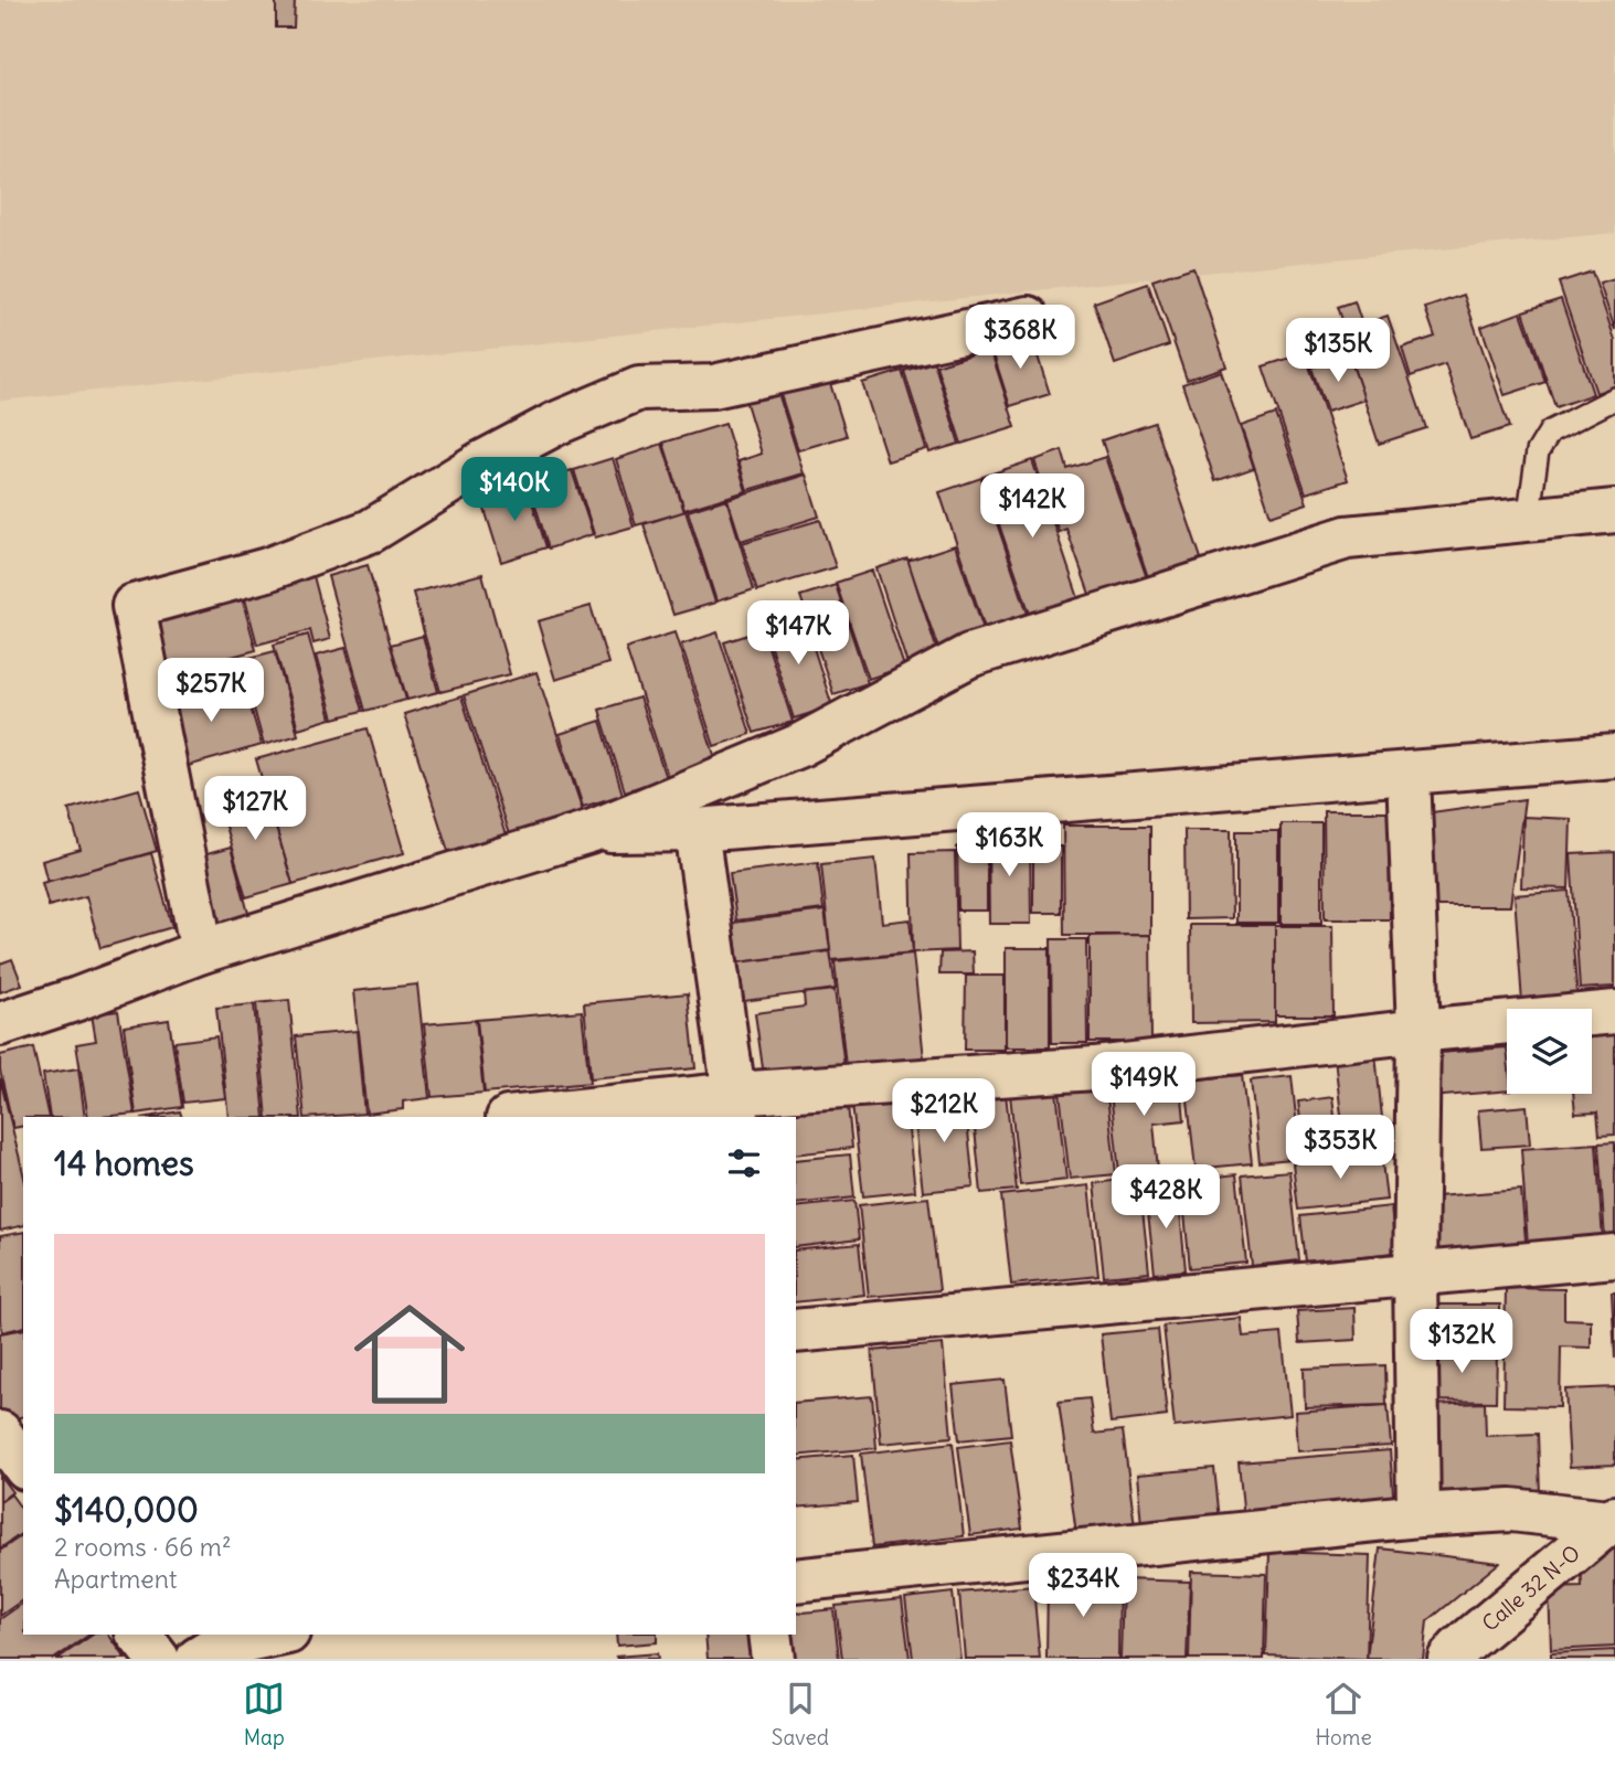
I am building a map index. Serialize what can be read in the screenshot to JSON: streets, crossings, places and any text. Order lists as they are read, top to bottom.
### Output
{
  "streets": {
    "street": ["Calle 32 N-O"]
  },
  "page": {
    "price": [
      "$368K",
      "$135K",
      "$140K",
      "$142K",
      "$147K",
      "$257K",
      "$127K",
      "$163K",
      "$149K",
      "$212K",
      "$353K",
      "$428K",
      "$132K",
      "$234K"
    ],
    "heading": "14 homes",
    "list": [
      {
        "name": "$140,000",
        "note": "2 rooms · 66 m² · Apartment"
      }
    ],
    "tabs": ["Map", "Saved", "Home"]
  }
}
